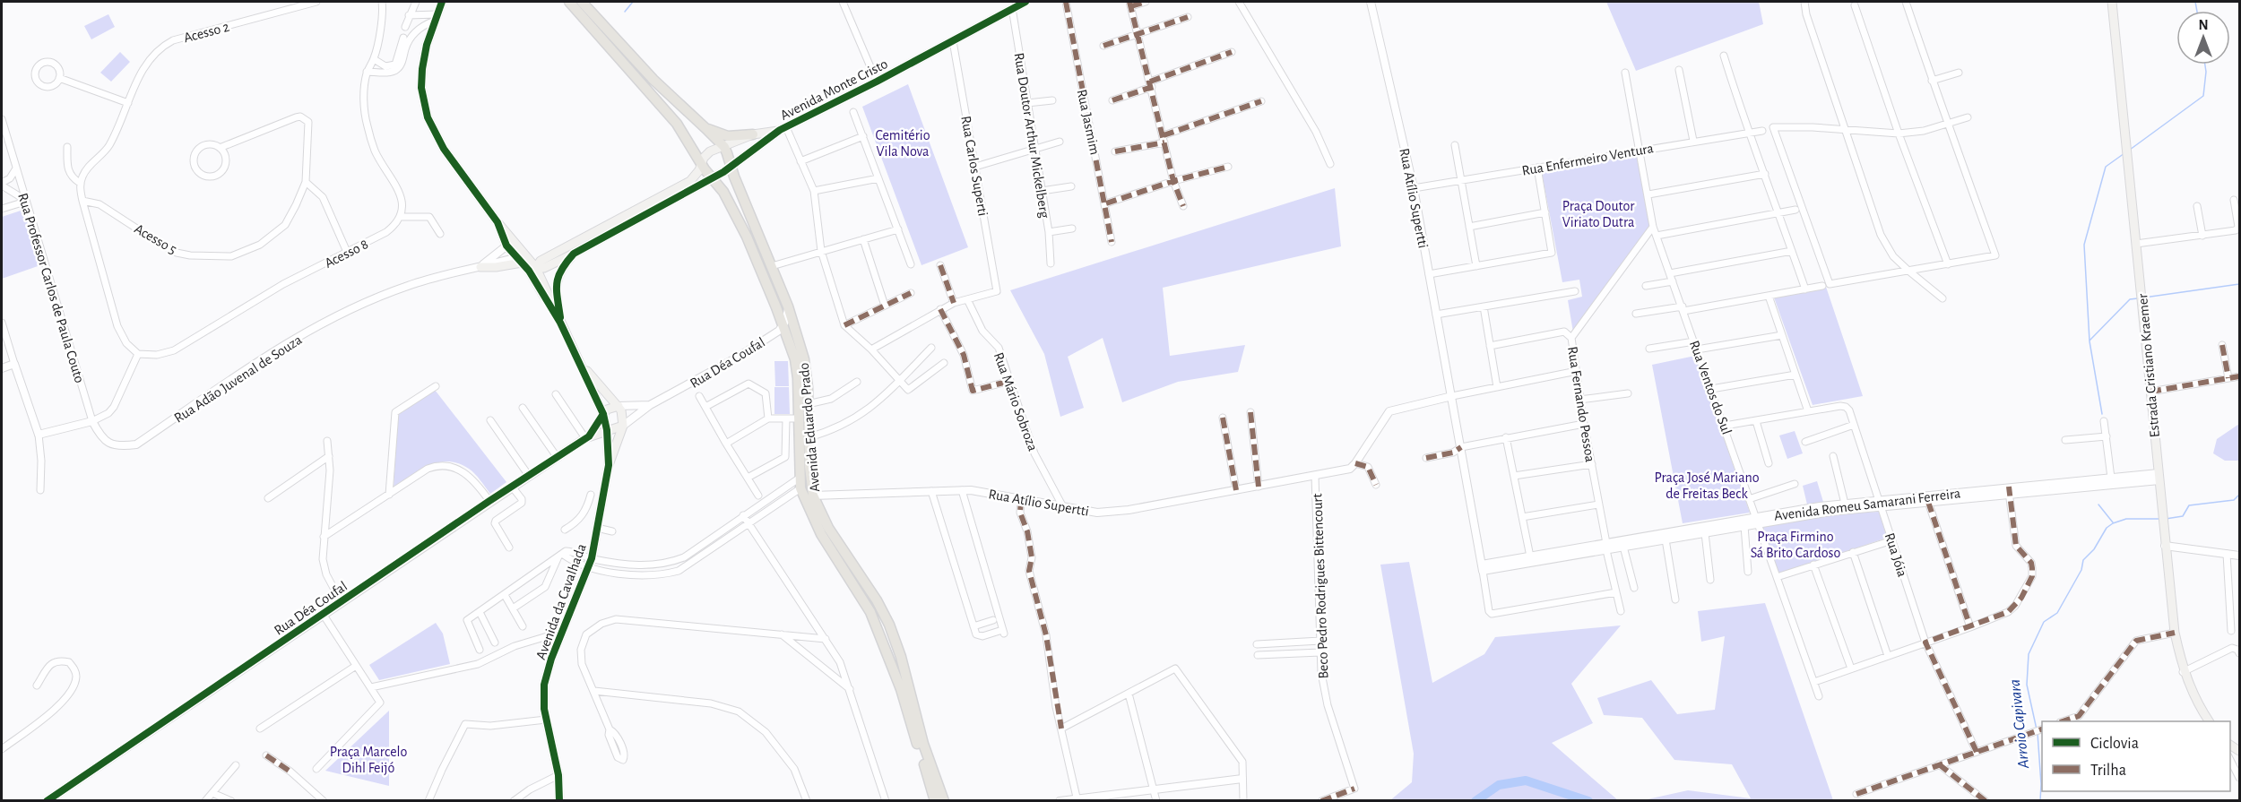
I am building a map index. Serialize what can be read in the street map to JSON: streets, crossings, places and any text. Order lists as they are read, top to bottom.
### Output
{
  "streets": {
    "main road": [
      "Avenida Monte Cristo",
      "Rua Déa Coufal",
      "Estrada Cristiano Kraemer",
      "Avenida Eduardo Prado",
      "Avenida da Cavalhada"
    ],
    "street": [
      "Acesso 2",
      "Rua Jasmim",
      "Rua Doutor Arthur Mickelberg",
      "Rua Enfermeiro Ventura",
      "Rua Carlos Superti",
      "Rua Atílio Supertti",
      "Acesso 5",
      "Acesso 8",
      "Rua Professor Carlos de Paula Couto",
      "Rua Adão Juvenal de Souza",
      "Rua Ventos do Sul",
      "Rua Mário Sobroza",
      "Rua Fernando Pessoa",
      "Avenida Romeu Samarani Ferreira",
      "Rua Jóia",
      "Beco Pedro Rodrigues Bittencourt"
    ]
  },
  "crossings": [
    ["Avenida Monte Cristo", "Rua Doutor Arthur Mickelberg"],
    ["Avenida Monte Cristo", "Rua Carlos Superti"],
    ["Avenida Monte Cristo", "Avenida Eduardo Prado"],
    ["Avenida Monte Cristo", "Avenida da Cavalhada"],
    ["Rua Enfermeiro Ventura", "Rua Atílio Supertti"],
    ["Rua Enfermeiro Ventura", "Rua Ventos do Sul"],
    ["Rua Carlos Superti", "Rua Mário Sobroza"],
    ["Rua Atílio Supertti", "Rua Mário Sobroza"],
    ["Rua Atílio Supertti", "Avenida Eduardo Prado"],
    ["Rua Atílio Supertti", "Avenida Romeu Samarani Ferreira"],
    ["Rua Atílio Supertti", "Beco Pedro Rodrigues Bittencourt"],
    ["Rua Professor Carlos de Paula Couto", "Rua Adão Juvenal de Souza"],
    ["Rua Déa Coufal", "Avenida Eduardo Prado"],
    ["Rua Déa Coufal", "Avenida da Cavalhada"],
    ["Estrada Cristiano Kraemer", "Avenida Romeu Samarani Ferreira"],
    ["Rua Adão Juvenal de Souza", "Avenida da Cavalhada"],
    ["Rua Ventos do Sul", "Rua Fernando Pessoa"],
    ["Rua Ventos do Sul", "Avenida Romeu Samarani Ferreira"],
    ["Rua Fernando Pessoa", "Avenida Romeu Samarani Ferreira"],
    ["Avenida Romeu Samarani Ferreira", "Rua Jóia"]
  ],
  "water": ["Arroio Capivara"],
  "parks": [
    "Cemitério Vila Nova",
    "Praça Doutor Viriato Dutra",
    "Praça José Mariano de Freitas Beck",
    "Praça Firmino Sá Brito Cardoso",
    "Praça Marcelo Dihl Feijó"
  ],
  "legend": ["Ciclovia", "Trilha"],
  "north": "top"
}
